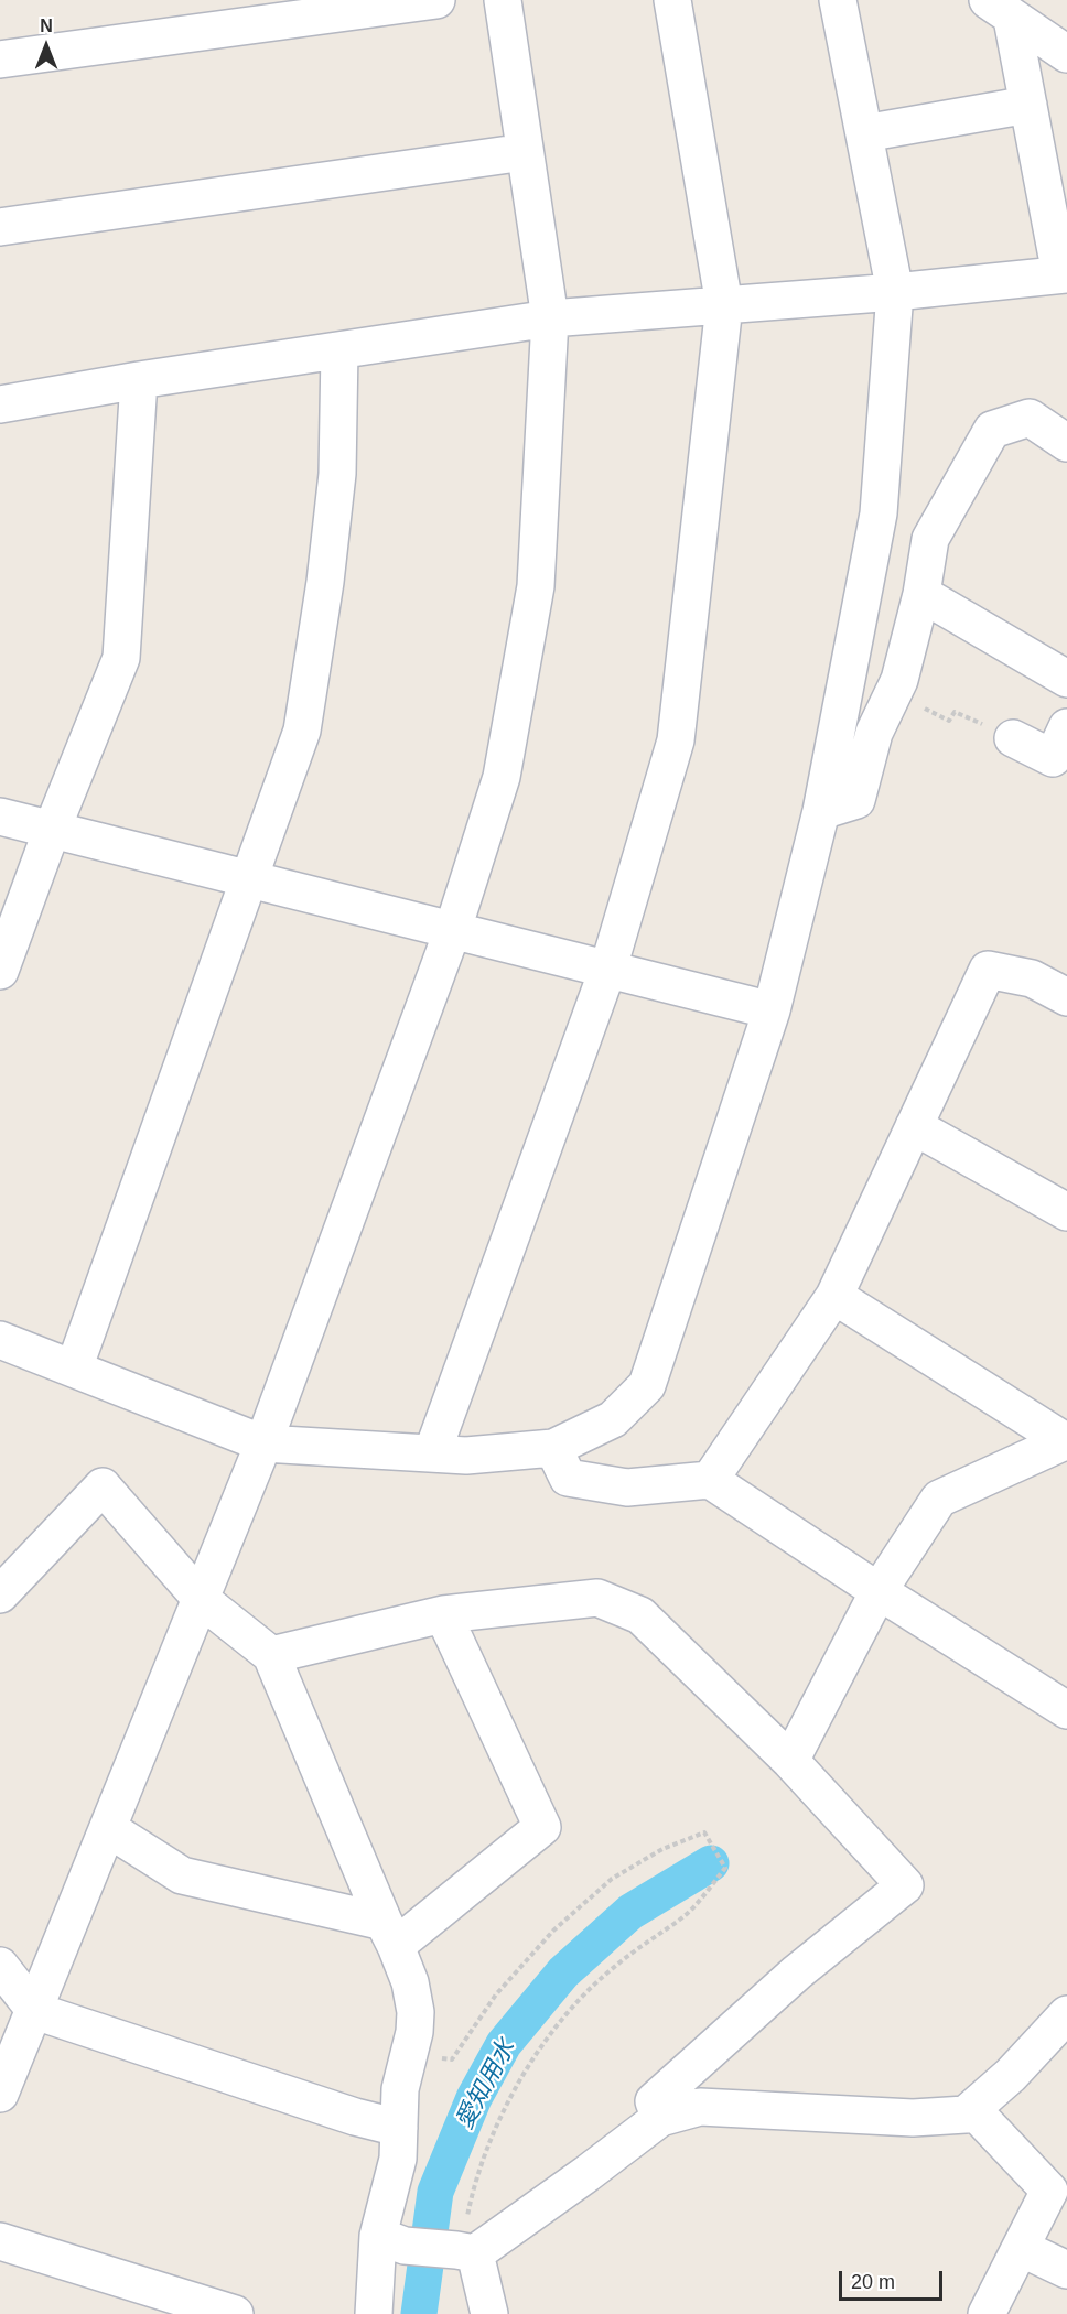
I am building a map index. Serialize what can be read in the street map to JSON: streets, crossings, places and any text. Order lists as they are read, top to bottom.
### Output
{
  "water": ["愛知用水"],
  "scale_bar": "20 m",
  "north": "top"
}
